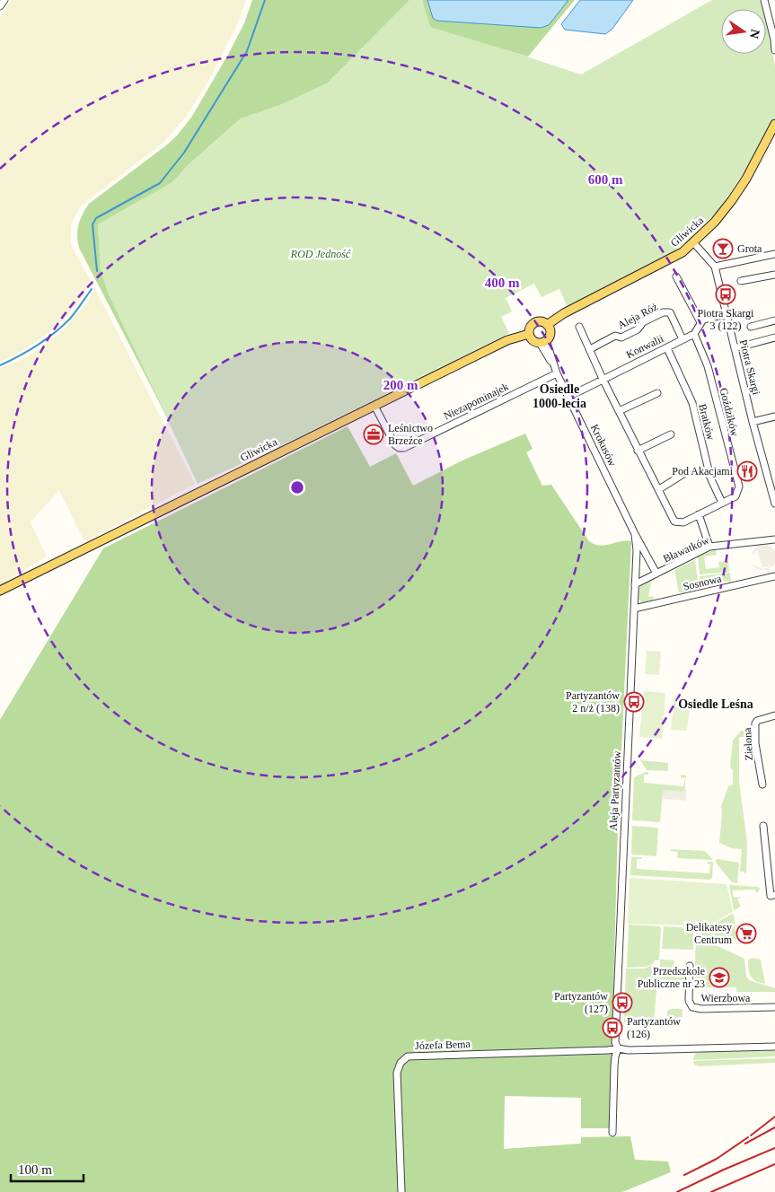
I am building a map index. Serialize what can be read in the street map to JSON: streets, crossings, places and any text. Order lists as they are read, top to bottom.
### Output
{
  "streets": {
    "main road": ["Gliwicka"],
    "street": [
      "Aleja Róż",
      "Konwalii",
      "Piotra Skargi",
      "Niezapominajek",
      "Goździków",
      "Bratków",
      "Krokusów",
      "Bławatków",
      "Sosnowa",
      "Zielona",
      "Aleja Partyzantów",
      "Wierzbowa",
      "Józefa Bema"
    ]
  },
  "crossings": [
    ["Gliwicka", "Piotra Skargi"],
    ["Gliwicka", "Niezapominajek"],
    ["Gliwicka", "Krokusów"],
    ["Aleja Róż", "Konwalii"],
    ["Konwalii", "Goździków"],
    ["Konwalii", "Bratków"],
    ["Konwalii", "Krokusów"],
    ["Niezapominajek", "Krokusów"],
    ["Goździków", "Bratków"],
    ["Krokusów", "Bławatków"],
    ["Krokusów", "Aleja Partyzantów"],
    ["Bławatków", "Aleja Partyzantów"],
    ["Sosnowa", "Aleja Partyzantów"],
    ["Aleja Partyzantów", "Józefa Bema"]
  ],
  "districts": ["Osiedle 1000-lecia", "Osiedle Leśna"],
  "parks": ["ROD Jedność"],
  "places": {
    "bar": ["Grota"],
    "bus stop": [
      "Piotra Skargi 3 (122)",
      "Partyzantów 2 n/ż (138)",
      "Partyzantów (127)",
      "Partyzantów (126)"
    ],
    "office": ["Leśnictwo Brzeźce"],
    "restaurant": ["Pod Akacjami"],
    "supermarket": ["Delikatesy Centrum"],
    "school or university": ["Przedszkole Publiczne nr 23"]
  },
  "scale_bar": "100 m",
  "north": "right",
  "rings": ["600 m", "400 m", "200 m"]
}
